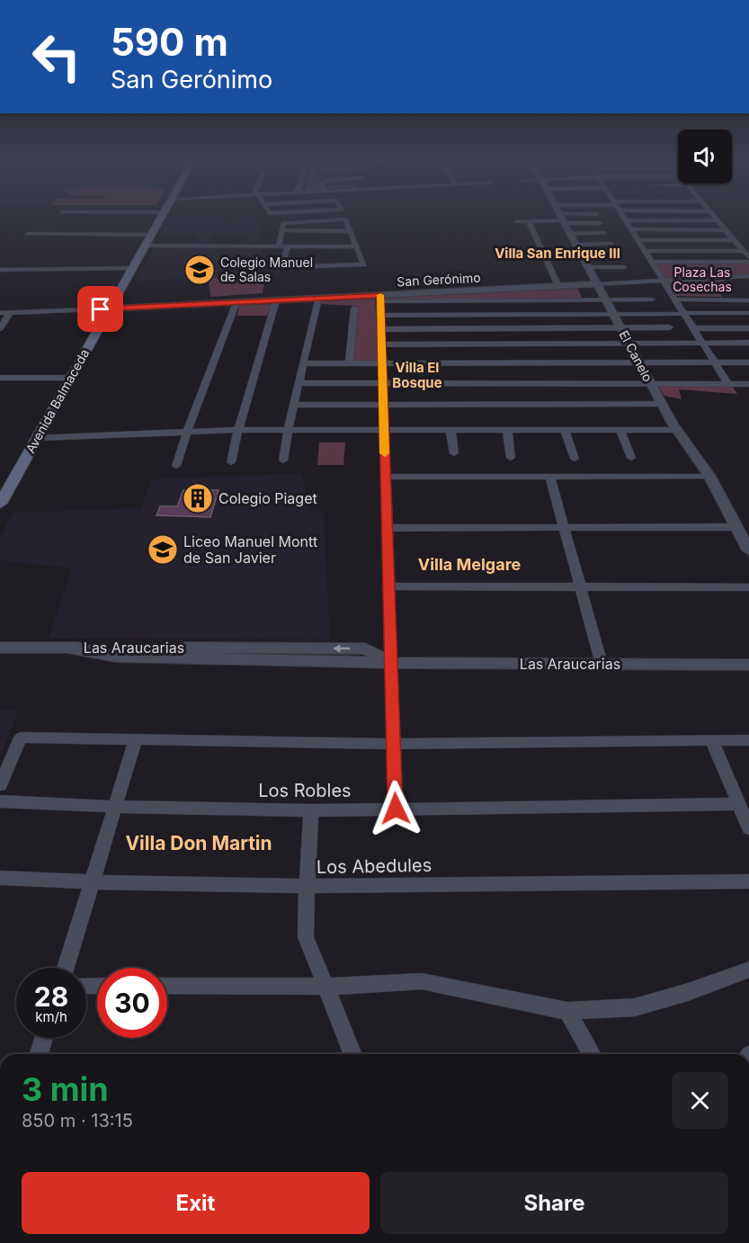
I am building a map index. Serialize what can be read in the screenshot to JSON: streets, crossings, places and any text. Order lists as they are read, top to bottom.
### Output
{
  "streets": {
    "main road": ["Avenida Balmaceda"],
    "street": [
      "San Gerónimo",
      "El Canelo",
      "Las Araucarias",
      "Los Robles",
      "Los Abedules"
    ]
  },
  "crossings": [
    ["San Gerónimo", "El Canelo"],
    ["San Gerónimo", "Avenida Balmaceda"]
  ],
  "districts": [
    "Villa San Enrique III",
    "Villa El Bosque",
    "Villa Melgare",
    "Villa Don Martin"
  ],
  "parks": ["Plaza Las Cosechas"],
  "places": {
    "school or university": ["Colegio Manuel de Salas", "Liceo Manuel Montt de San Javier"],
    "building": ["Colegio Piaget"]
  },
  "page": {
    "turn": ["590 m", "San Gerónimo"],
    "speed": "28 km/h",
    "limit": "30",
    "heading": ["3 min", "850 m · 13:15"],
    "buttons": ["Exit", "Share"]
  }
}
